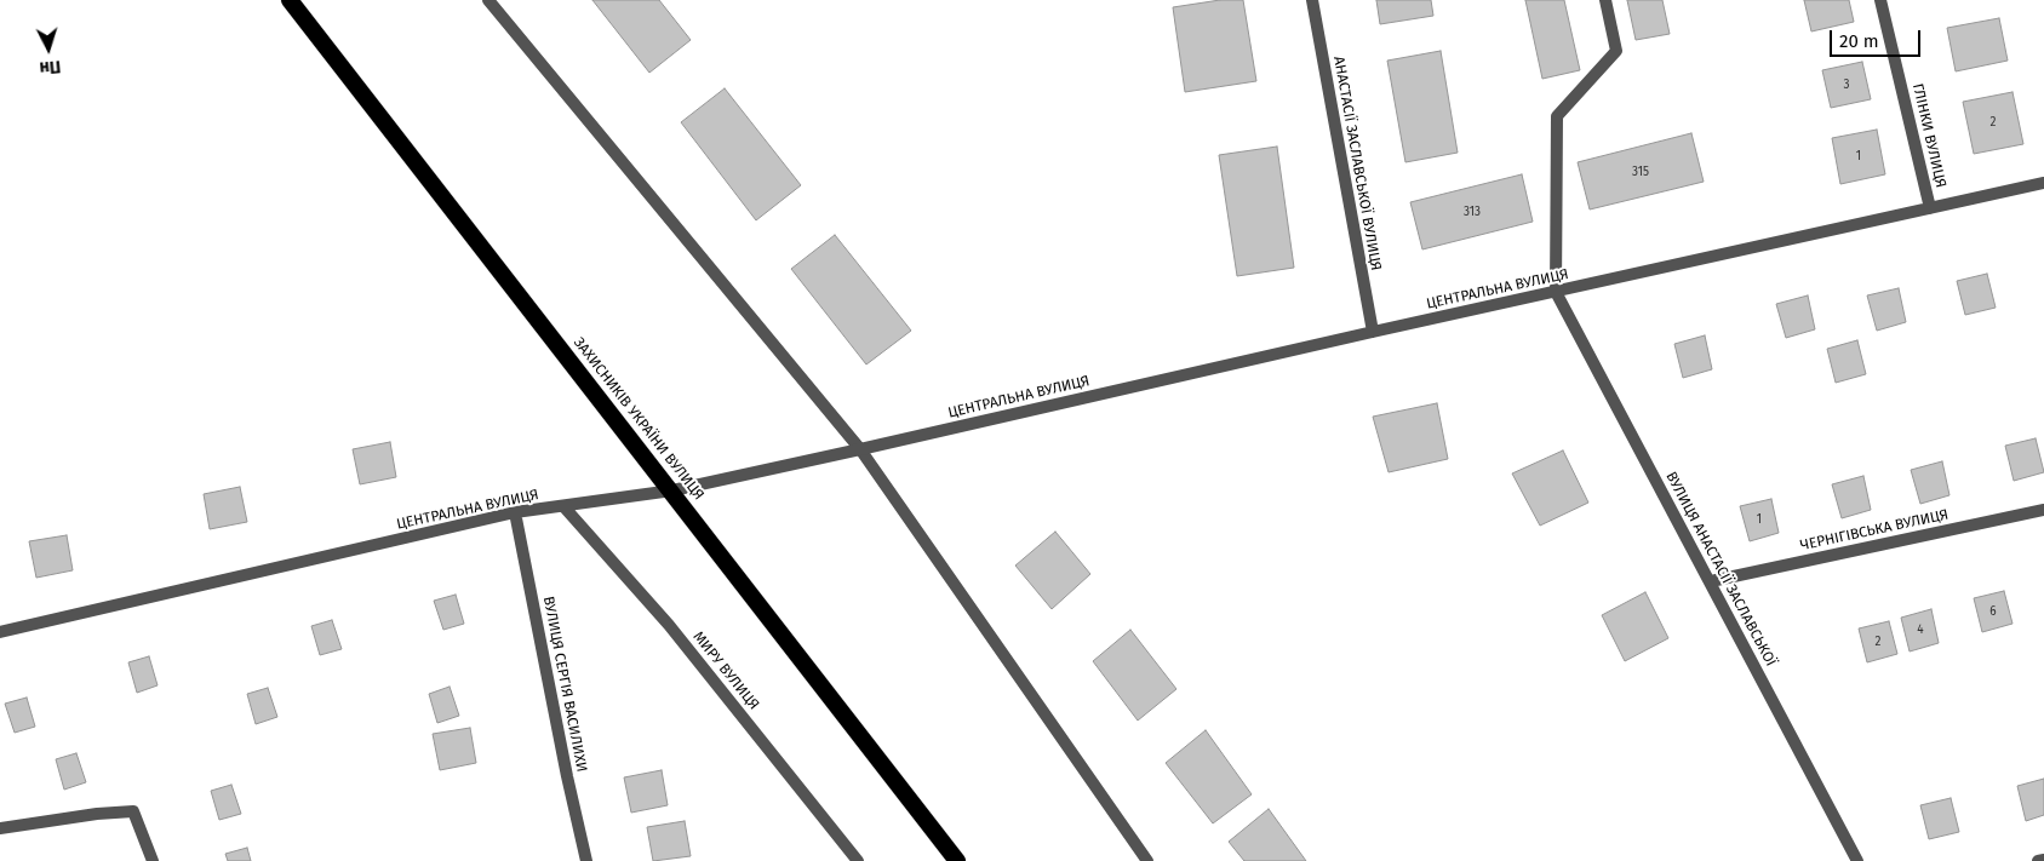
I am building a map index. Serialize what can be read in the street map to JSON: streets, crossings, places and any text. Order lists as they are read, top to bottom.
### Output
{
  "streets": {
    "highway": ["ЗАХИСНИКІВ УКРАЇНИ ВУЛИЦЯ"],
    "street": [
      "ГЛІНКИ ВУЛИЦЯ",
      "АНАСТАСІЇ ЗАСЛАВСЬКОЇ ВУЛИЦЯ",
      "ЦЕНТРАЛЬНА ВУЛИЦЯ",
      "ЧЕРНІГІВСЬКА ВУЛИЦЯ",
      "ВУЛИЦЯ АНАСТАСІЇ ЗАСЛАВСЬКОЇ",
      "МИРУ ВУЛИЦЯ",
      "ВУЛИЦЯ СЕРГІЯ ВАСИЛИХИ"
    ]
  },
  "crossings": [
    ["ГЛІНКИ ВУЛИЦЯ", "ЦЕНТРАЛЬНА ВУЛИЦЯ"],
    ["АНАСТАСІЇ ЗАСЛАВСЬКОЇ ВУЛИЦЯ", "ЦЕНТРАЛЬНА ВУЛИЦЯ"],
    ["ЦЕНТРАЛЬНА ВУЛИЦЯ", "ЗАХИСНИКІВ УКРАЇНИ ВУЛИЦЯ"],
    ["ЦЕНТРАЛЬНА ВУЛИЦЯ", "ВУЛИЦЯ АНАСТАСІЇ ЗАСЛАВСЬКОЇ"],
    ["ЦЕНТРАЛЬНА ВУЛИЦЯ", "МИРУ ВУЛИЦЯ"],
    ["ЦЕНТРАЛЬНА ВУЛИЦЯ", "ВУЛИЦЯ СЕРГІЯ ВАСИЛИХИ"],
    ["ЧЕРНІГІВСЬКА ВУЛИЦЯ", "ВУЛИЦЯ АНАСТАСІЇ ЗАСЛАВСЬКОЇ"]
  ],
  "house_numbers": [
    "3",
    "2",
    "1",
    "315",
    "313",
    "1",
    "6",
    "4",
    "2"
  ],
  "scale_bar": "20 m",
  "north": "bottom"
}
